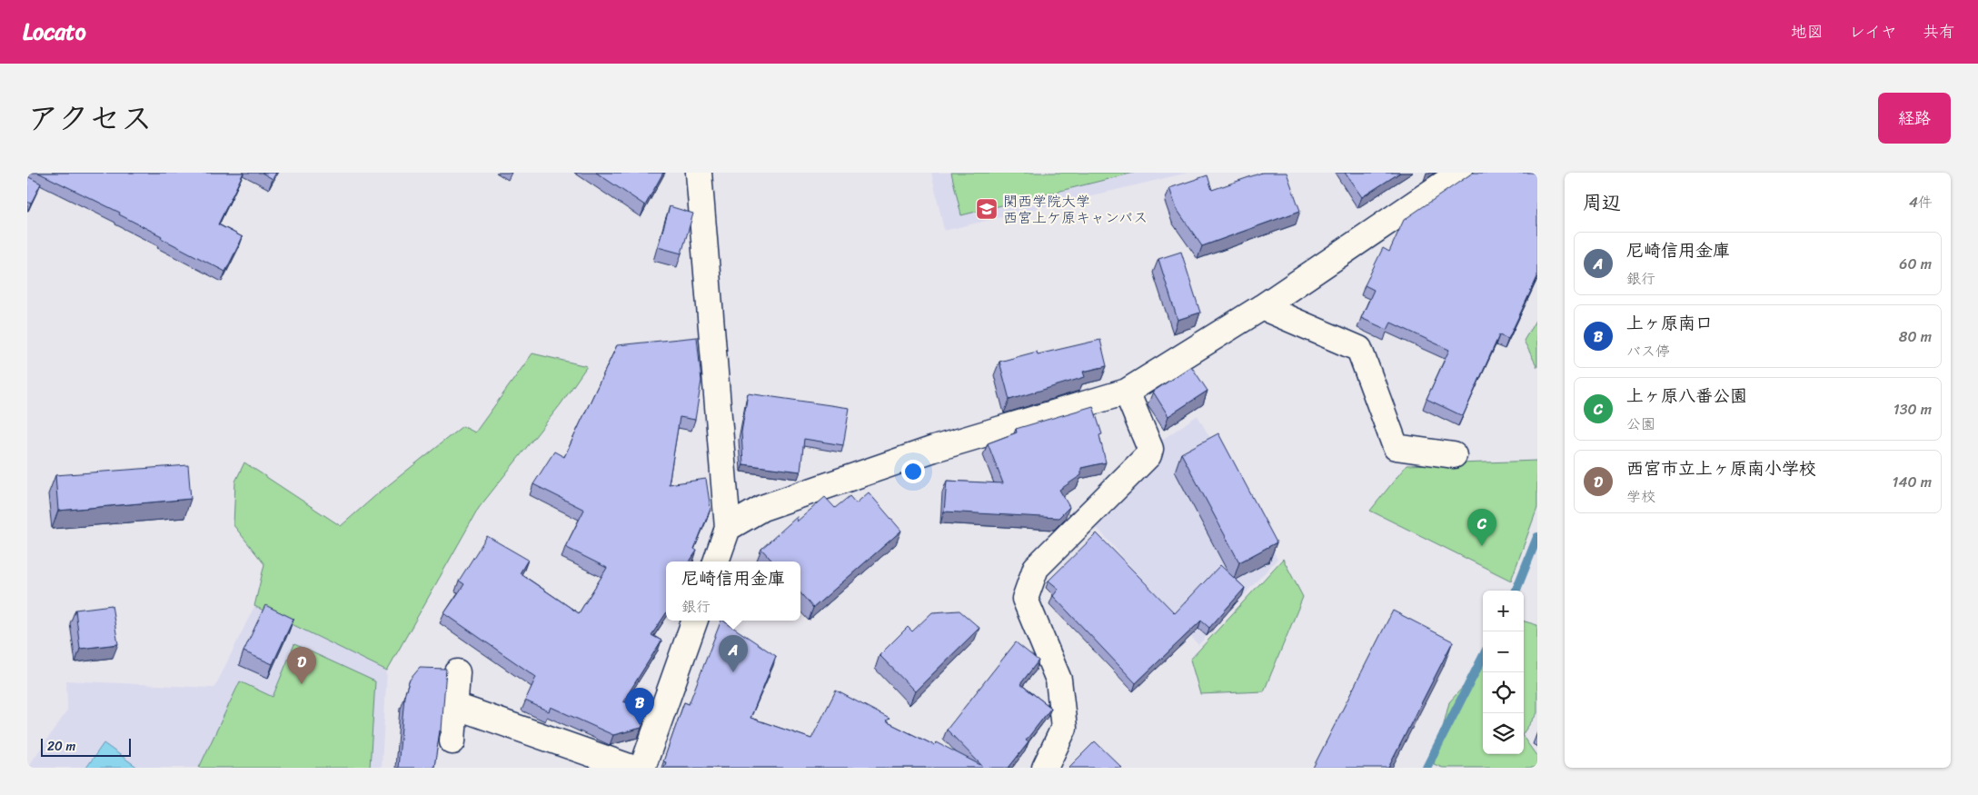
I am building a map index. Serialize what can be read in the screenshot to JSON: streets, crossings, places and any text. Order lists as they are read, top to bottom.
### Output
{
  "places": {
    "school or university": ["関西学院大学 西宮上ケ原キャンパス"]
  },
  "scale_bar": "20 m",
  "page": {
    "header": "Locato",
    "nav": ["地図", "レイヤ", "共有"],
    "title": "アクセス",
    "buttons": "経路",
    "heading": ["周辺", "4件"],
    "list": [
      {
        "mark": "A",
        "name": "尼崎信用金庫",
        "note": "銀行",
        "value": "60 m"
      },
      {
        "mark": "B",
        "name": "上ヶ原南口",
        "note": "バス停",
        "value": "80 m"
      },
      {
        "mark": "C",
        "name": "上ヶ原八番公園",
        "note": "公園",
        "value": "130 m"
      },
      {
        "mark": "D",
        "name": "西宮市立上ヶ原南小学校",
        "note": "学校",
        "value": "140 m"
      }
    ],
    "pins": [
      "C",
      "A",
      "D",
      "B"
    ],
    "popup": ["尼崎信用金庫", "銀行"],
    "map_buttons": ["+", "−"],
    "scale": "20 m"
  }
}
